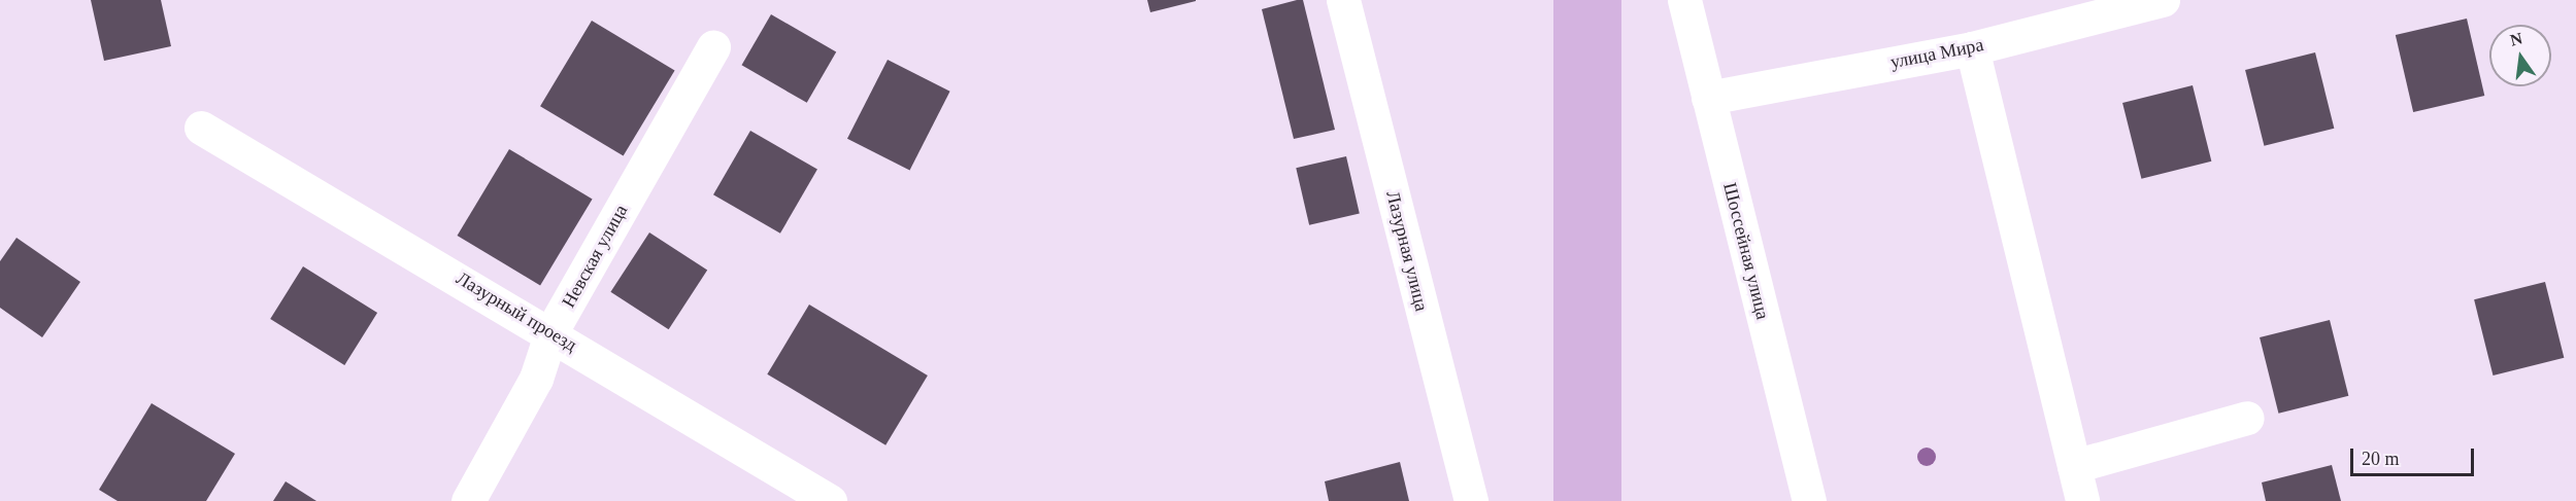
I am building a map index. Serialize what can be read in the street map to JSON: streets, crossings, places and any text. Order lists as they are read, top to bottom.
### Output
{
  "streets": {
    "street": [
      "улица Мира",
      "Лазурная улица",
      "Шоссейная улица",
      "Невская улица",
      "Лазурный проезд"
    ]
  },
  "crossings": [
    ["улица Мира", "Шоссейная улица"],
    ["Невская улица", "Лазурный проезд"]
  ],
  "scale_bar": "20 m",
  "north": "top"
}
